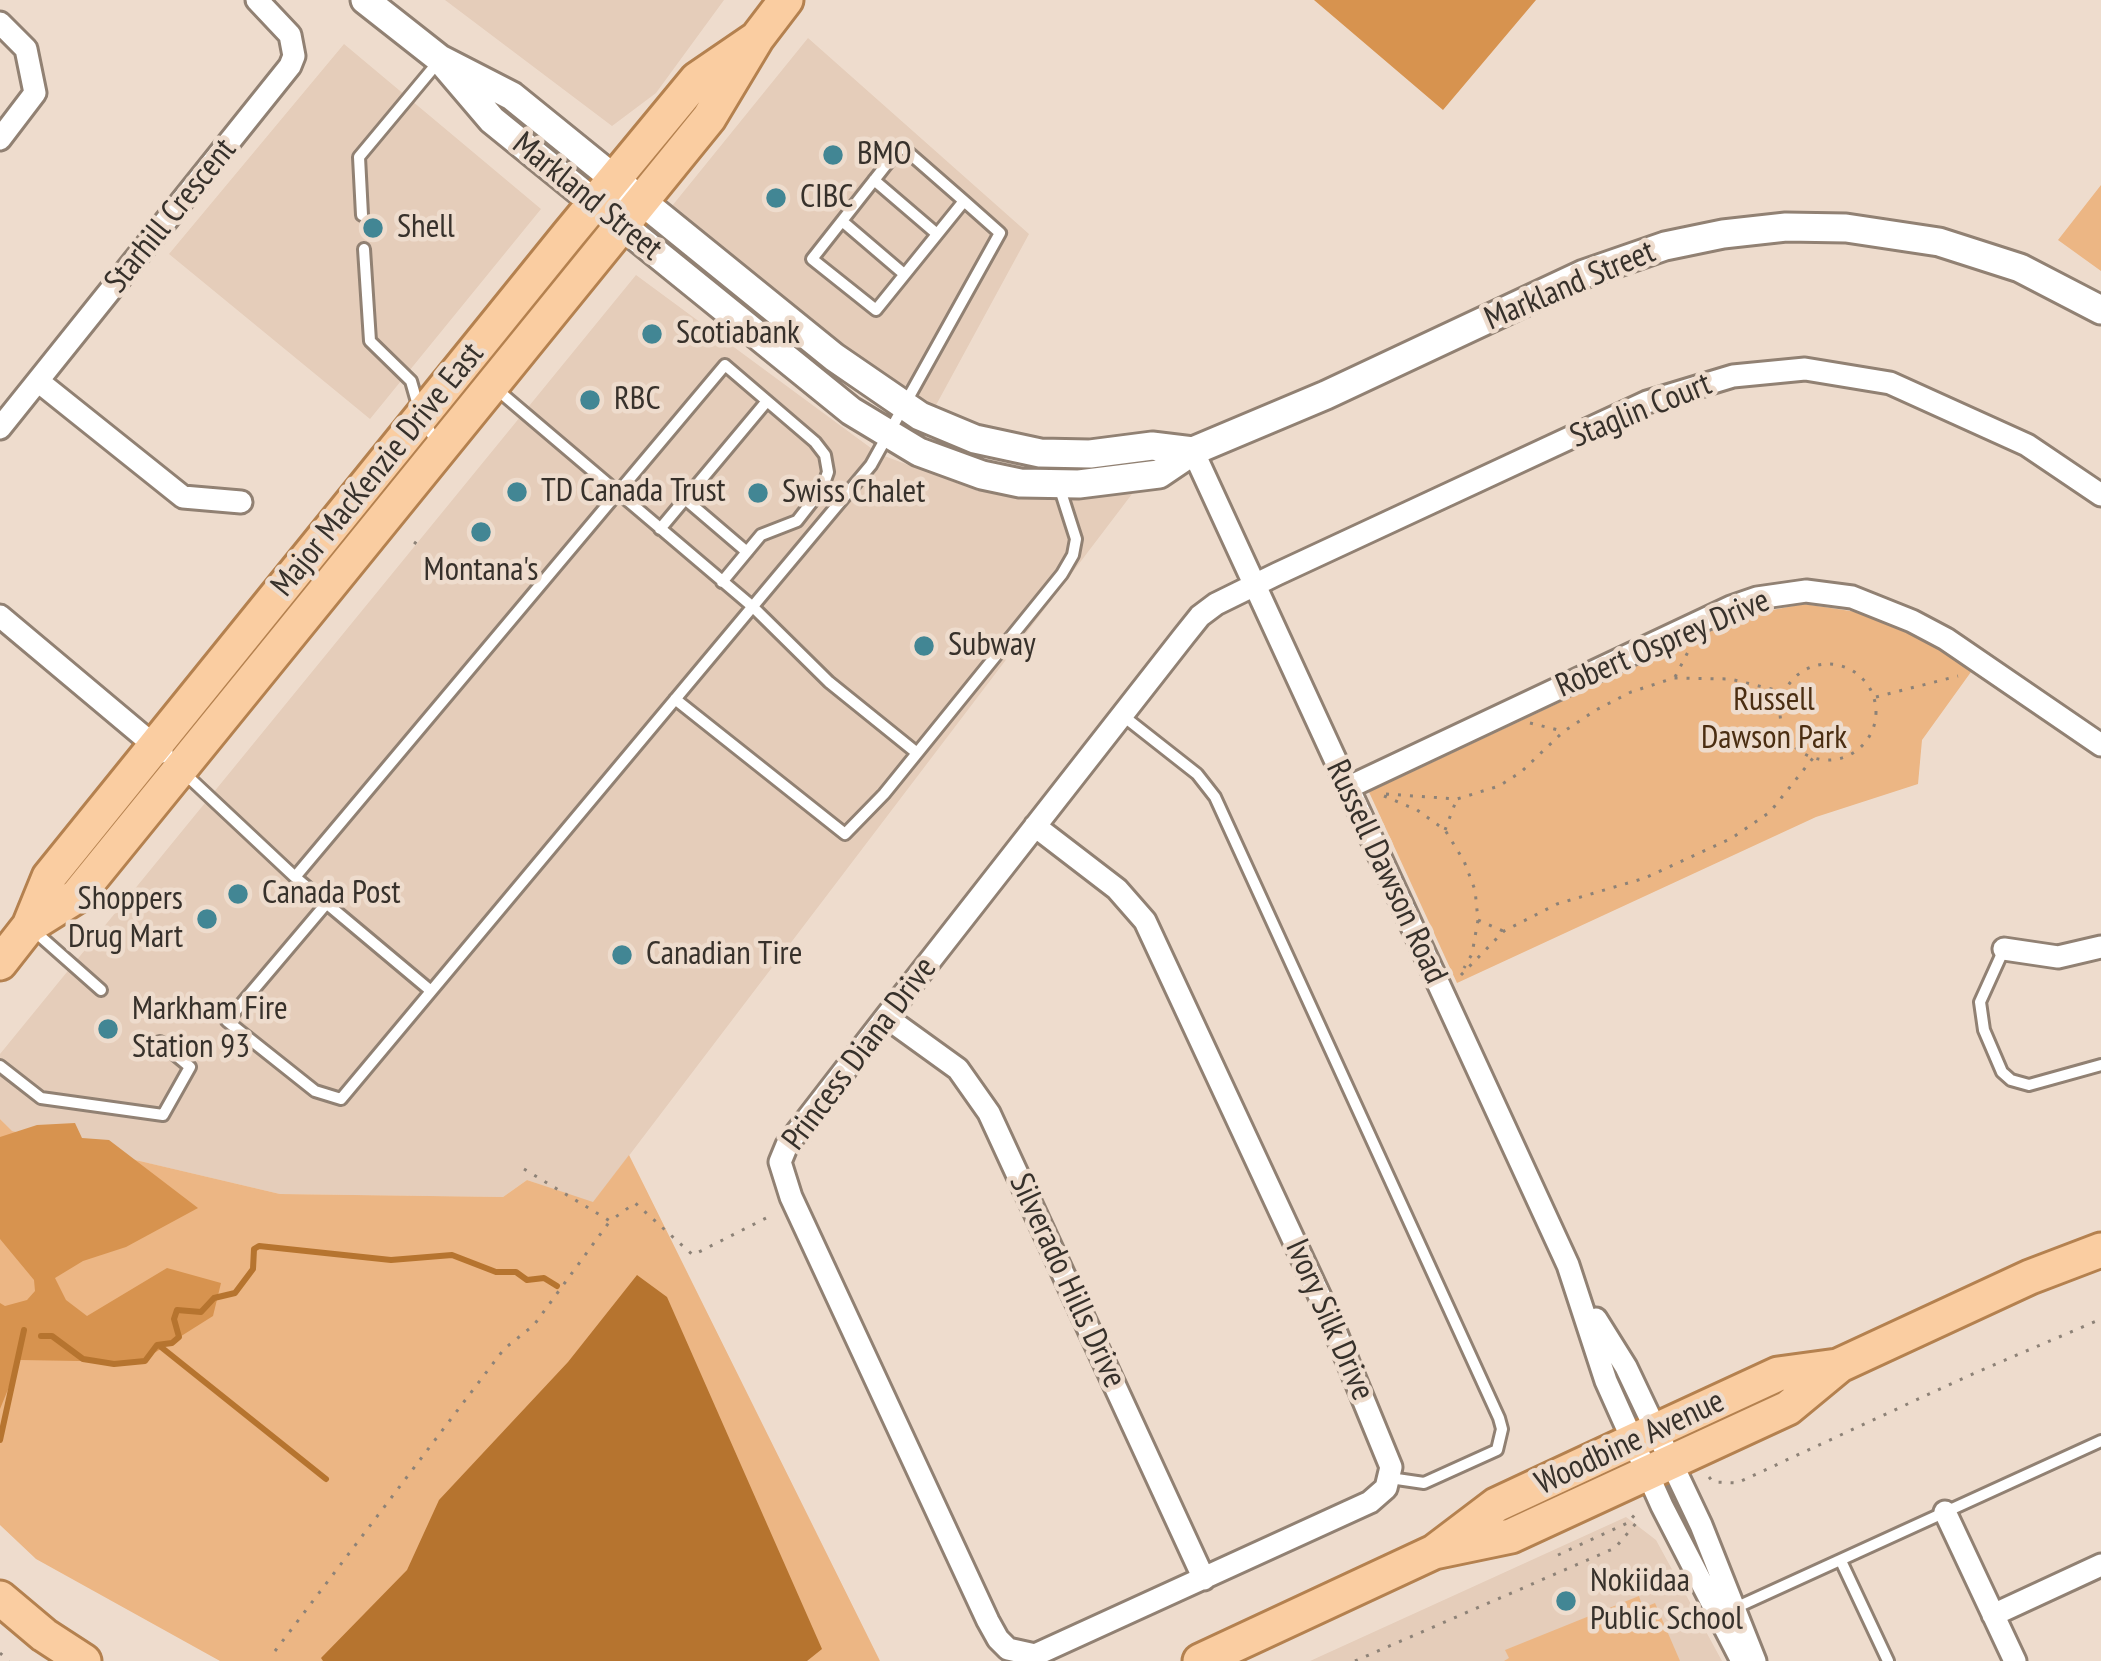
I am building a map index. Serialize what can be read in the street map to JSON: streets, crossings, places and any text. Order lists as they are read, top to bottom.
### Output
{
  "streets": {
    "main road": ["Major MacKenzie Drive East", "Woodbine Avenue"],
    "street": [
      "Markland Street",
      "Starhill Crescent",
      "Staglin Court",
      "Robert Osprey Drive",
      "Russell Dawson Road",
      "Princess Diana Drive",
      "Silverado Hills Drive",
      "Ivory Silk Drive"
    ]
  },
  "crossings": [
    ["Markland Street", "Major MacKenzie Drive East"],
    ["Markland Street", "Russell Dawson Road"],
    ["Staglin Court", "Russell Dawson Road"],
    ["Staglin Court", "Princess Diana Drive"],
    ["Robert Osprey Drive", "Russell Dawson Road"],
    ["Russell Dawson Road", "Princess Diana Drive"],
    ["Russell Dawson Road", "Woodbine Avenue"],
    ["Princess Diana Drive", "Silverado Hills Drive"],
    ["Princess Diana Drive", "Ivory Silk Drive"]
  ],
  "parks": ["Russell Dawson Park"],
  "places": [
    "BMO",
    "CIBC",
    "Shell",
    "Scotiabank",
    "RBC",
    "TD Canada Trust",
    "Swiss Chalet",
    "Montana's",
    "Subway",
    "Canada Post",
    "Shoppers Drug Mart",
    "Canadian Tire",
    "Markham Fire Station 93",
    "Nokiidaa Public School"
  ]
}
